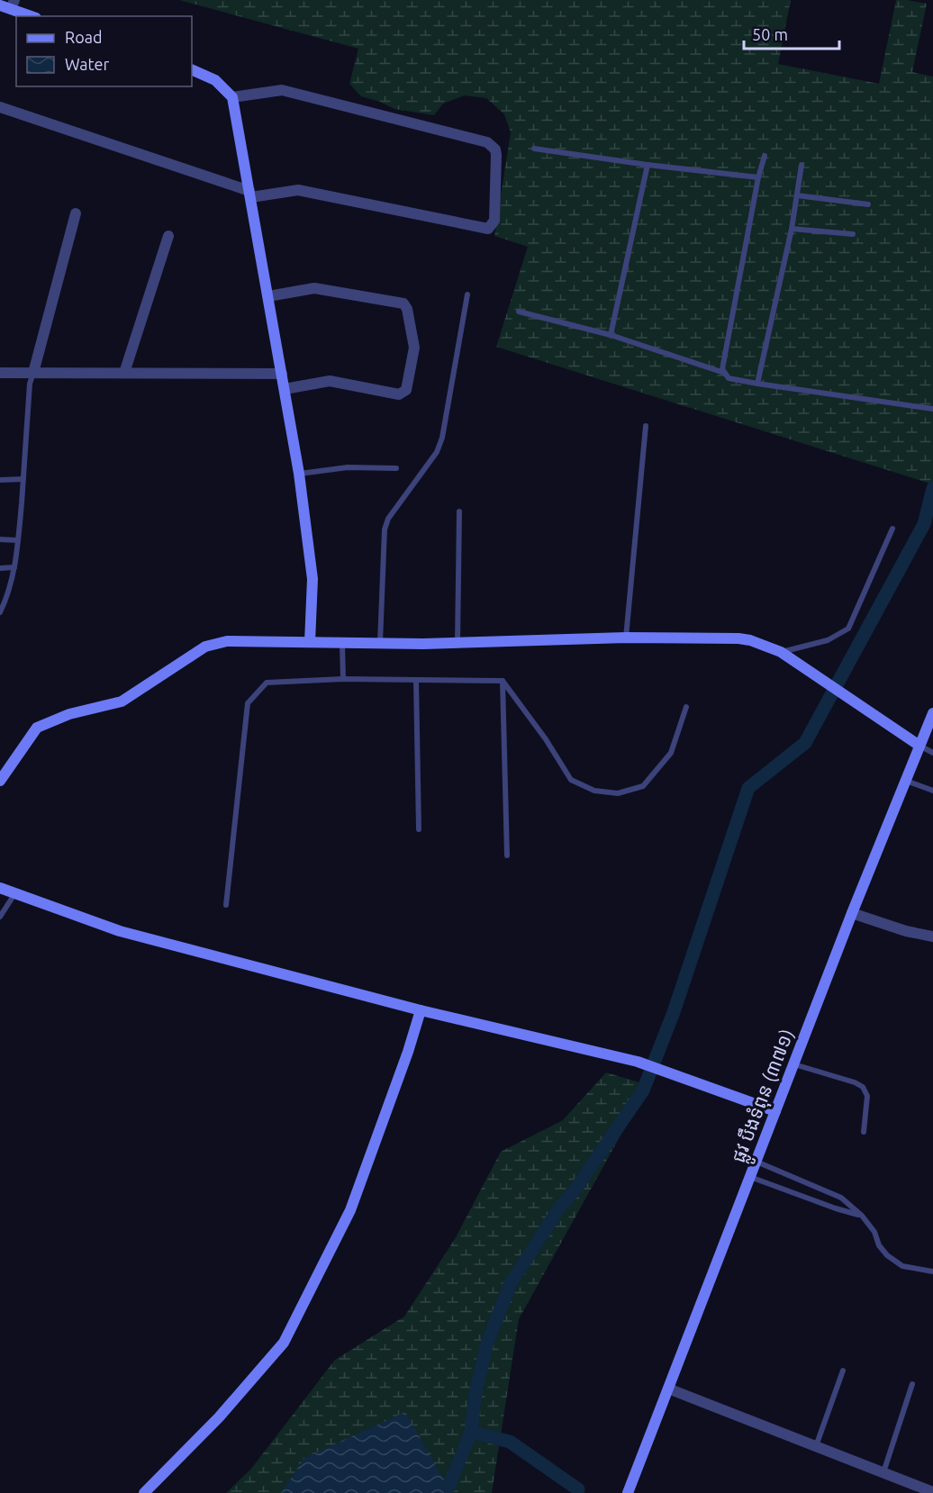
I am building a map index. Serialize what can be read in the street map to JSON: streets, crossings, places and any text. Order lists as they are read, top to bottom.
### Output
{
  "streets": {
    "street": ["ផ្លូវ បឹងទំពុន (៣៧១)"]
  },
  "legend": ["Road", "Water"],
  "scale_bar": "50 m"
}
